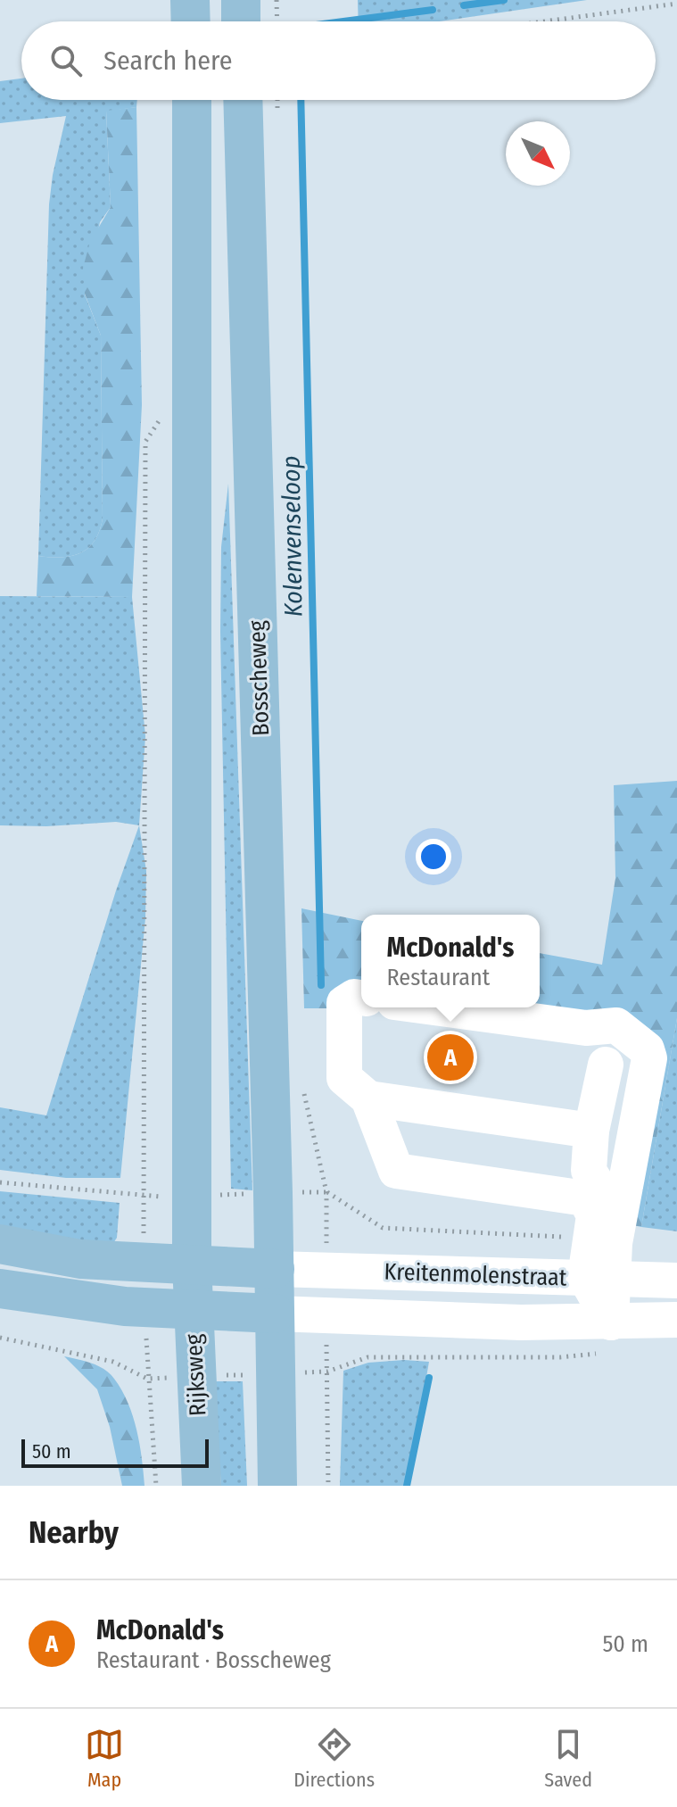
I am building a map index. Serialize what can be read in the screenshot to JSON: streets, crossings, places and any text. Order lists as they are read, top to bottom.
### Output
{
  "streets": {
    "main road": ["Bosscheweg", "Rijksweg"],
    "street": ["Kreitenmolenstraat"]
  },
  "crossings": [
    ["Bosscheweg", "Kreitenmolenstraat"]
  ],
  "water": ["Kolenvenseloop"],
  "scale_bar": "50 m",
  "north": "bottom right",
  "page": {
    "search": "Search here",
    "popup": ["McDonald's", "Restaurant"],
    "pins": "A",
    "scale": "50 m",
    "heading": "Nearby",
    "list": [
      {
        "mark": "A",
        "name": "McDonald's",
        "note": "Restaurant · Bosscheweg",
        "value": "50 m"
      }
    ],
    "nav": ["Map", "Directions", "Saved"]
  }
}
